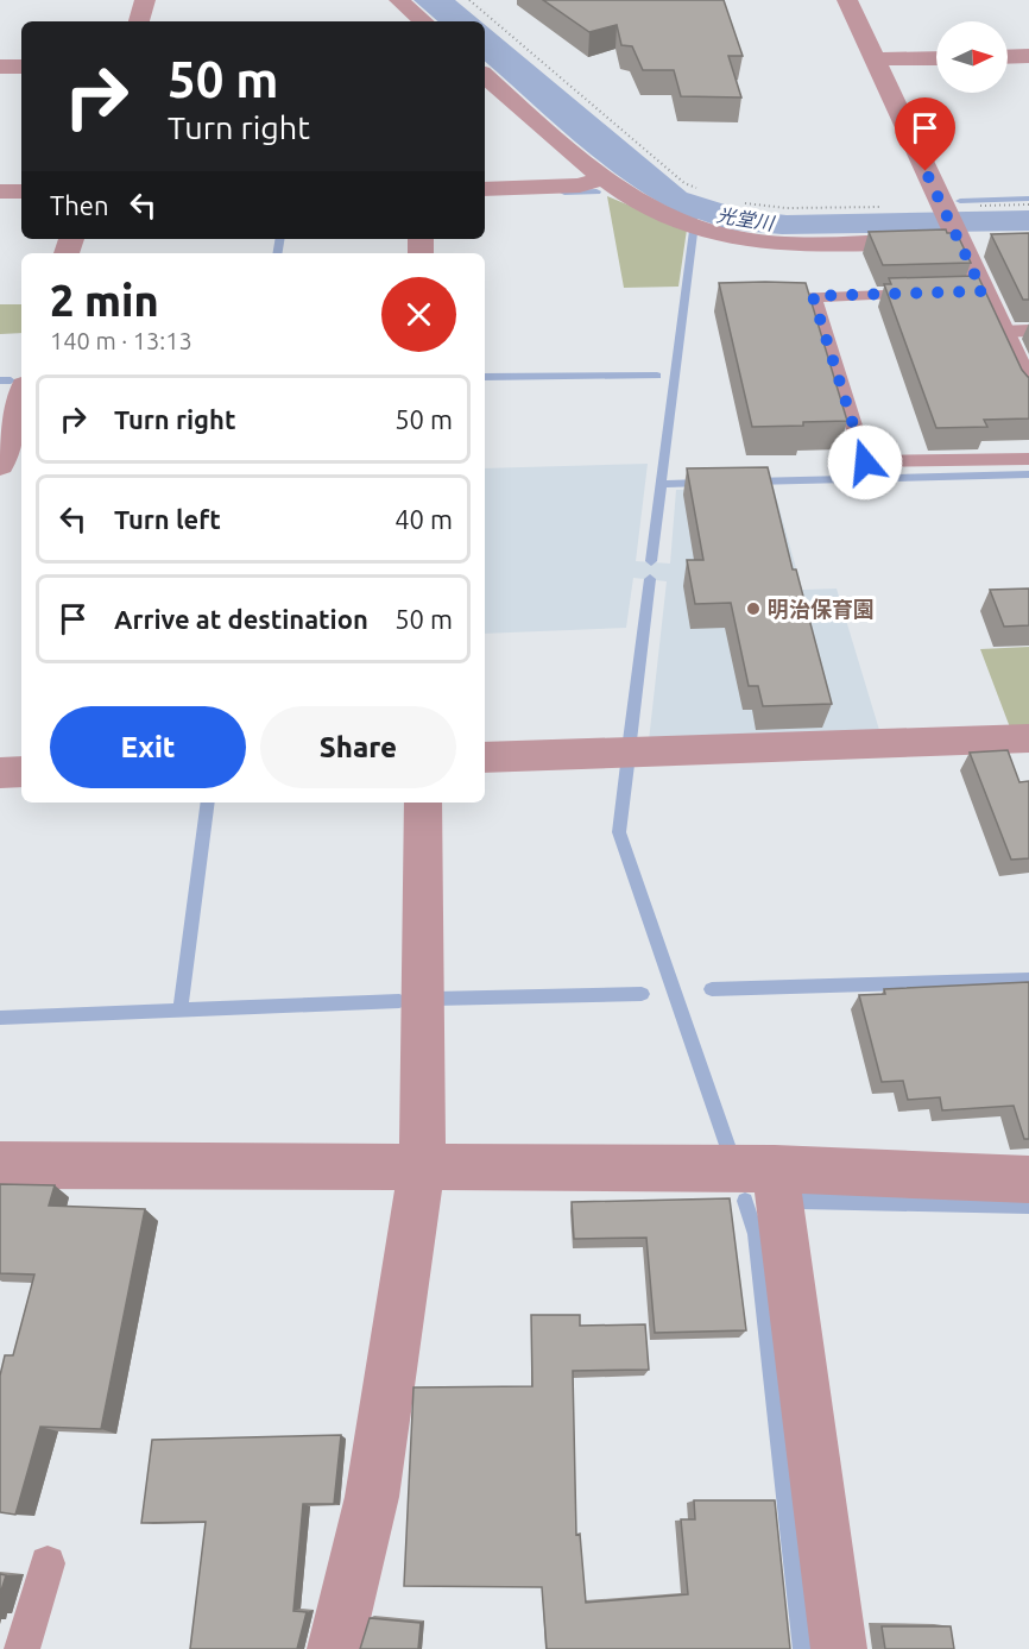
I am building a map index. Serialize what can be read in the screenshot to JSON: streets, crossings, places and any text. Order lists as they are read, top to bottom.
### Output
{
  "water": ["光堂川"],
  "places": ["明治保育園"],
  "north": "right",
  "page": {
    "turn": ["50 m", "Turn right"],
    "then": "Then",
    "heading": ["2 min", "140 m · 13:13"],
    "list": [
      {
        "name": "Turn right",
        "value": "50 m"
      },
      {
        "name": "Turn left",
        "value": "40 m"
      },
      {
        "name": "Arrive at destination",
        "value": "50 m"
      }
    ],
    "buttons": ["Exit", "Share"]
  }
}
